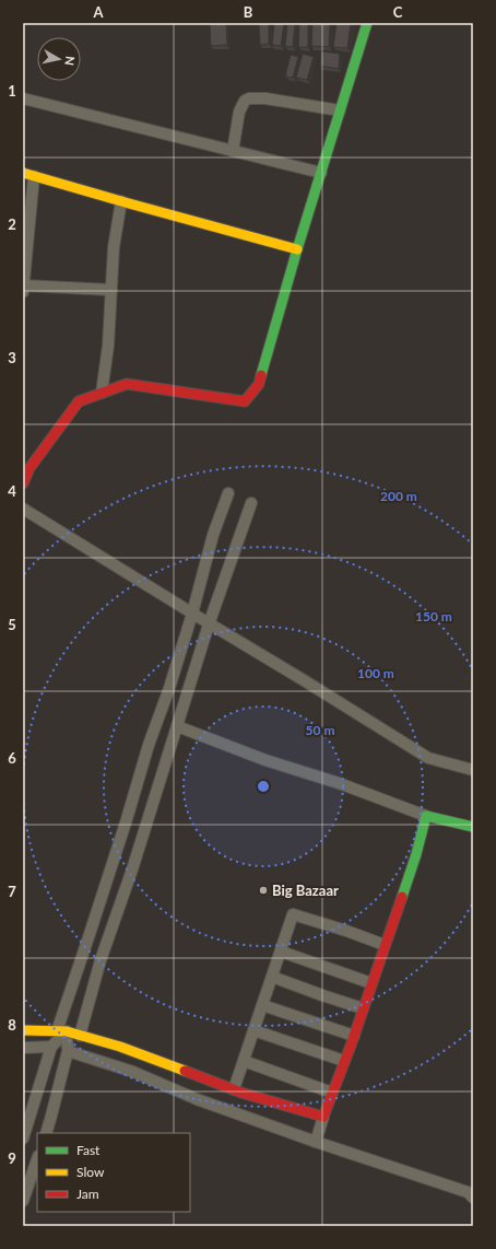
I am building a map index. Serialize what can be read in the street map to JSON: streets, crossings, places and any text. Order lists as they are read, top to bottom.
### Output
{
  "places": ["Big Bazaar"],
  "legend": ["Fast", "Slow", "Jam"],
  "north": "right",
  "grid": {
    "columns": ["A", "B", "C"],
    "rows": [
      "1",
      "2",
      "3",
      "4",
      "5",
      "6",
      "7",
      "8",
      "9"
    ]
  },
  "rings": [
    "200 m",
    "150 m",
    "100 m",
    "50 m"
  ]
}
